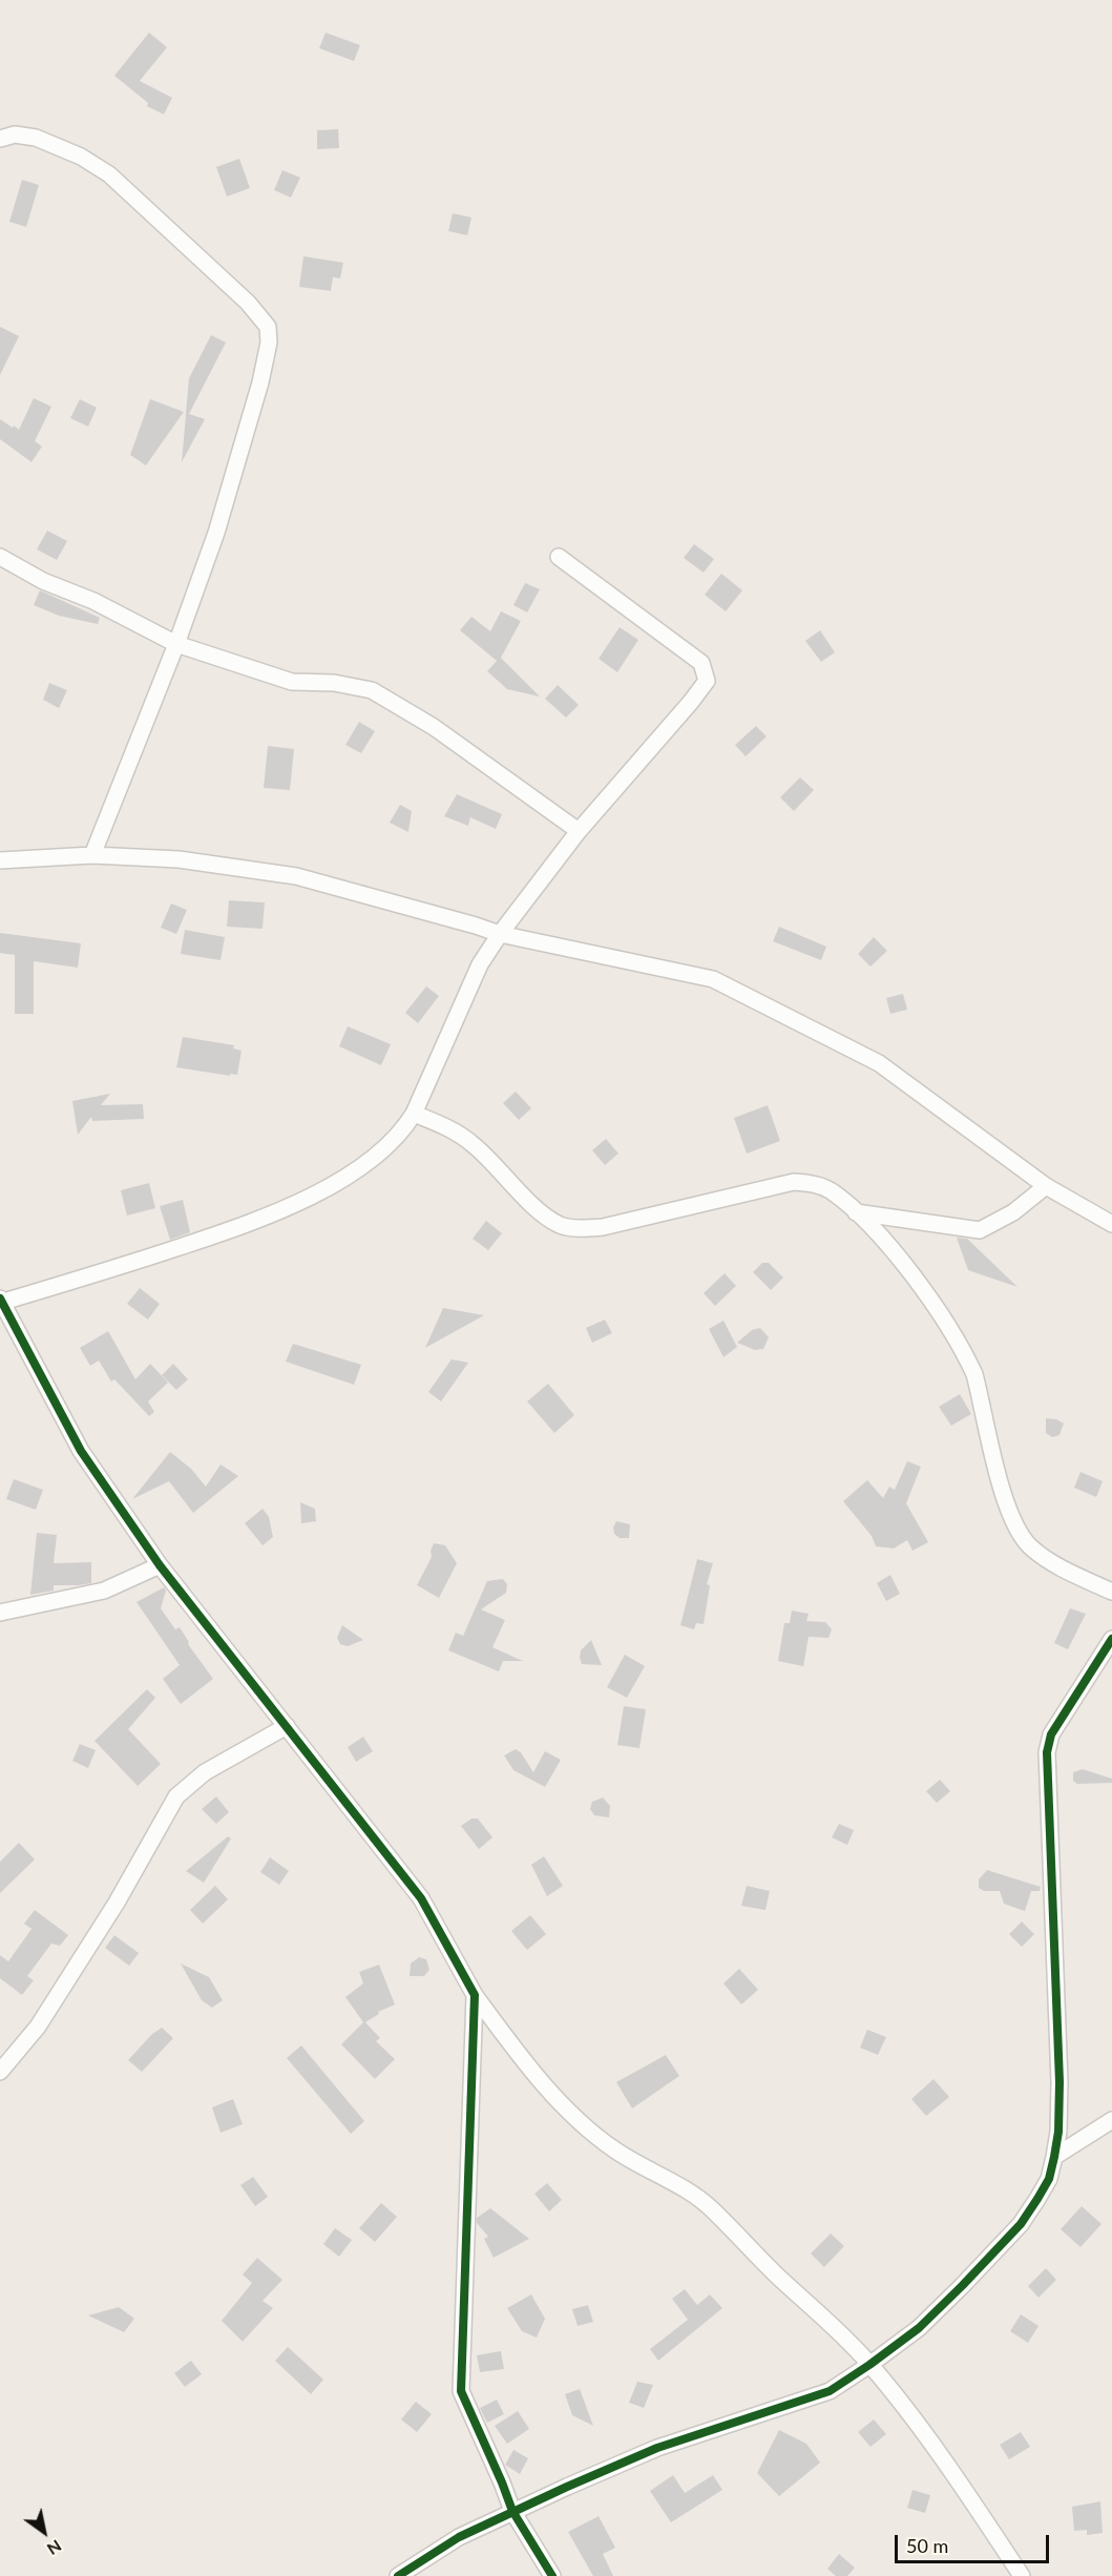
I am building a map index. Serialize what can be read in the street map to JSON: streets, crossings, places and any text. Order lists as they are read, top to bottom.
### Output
{
  "scale_bar": "50 m",
  "north": "bottom right"
}
